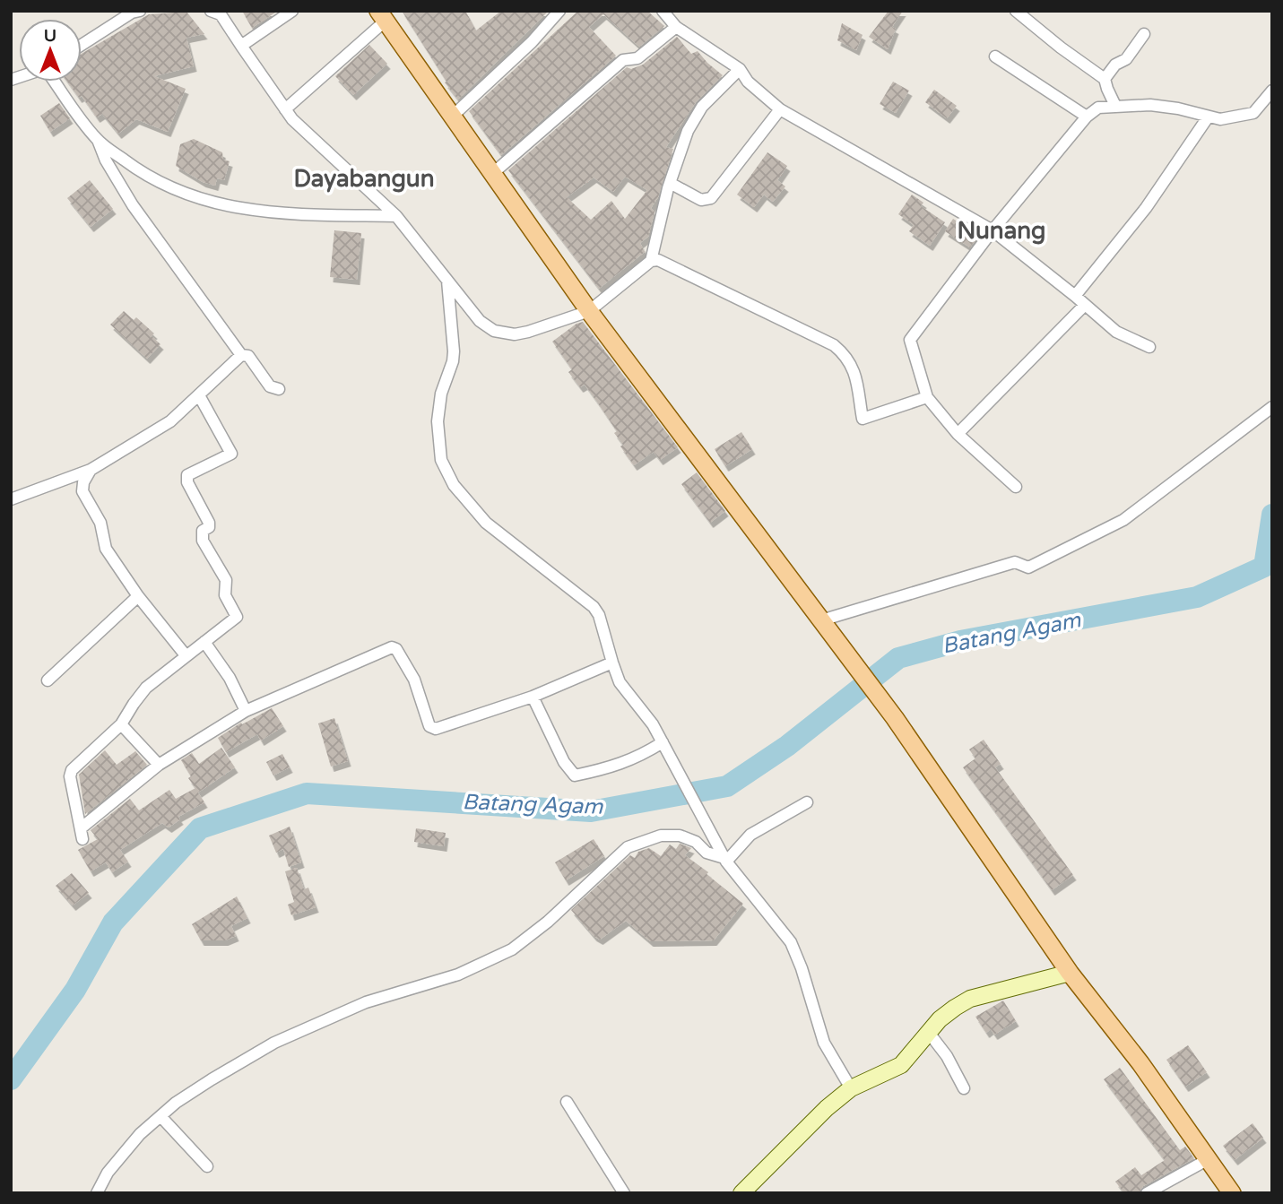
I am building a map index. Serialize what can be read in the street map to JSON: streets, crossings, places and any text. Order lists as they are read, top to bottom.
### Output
{
  "districts": ["Dayabangun", "Nunang"],
  "water": ["Batang Agam"],
  "north": "top"
}
